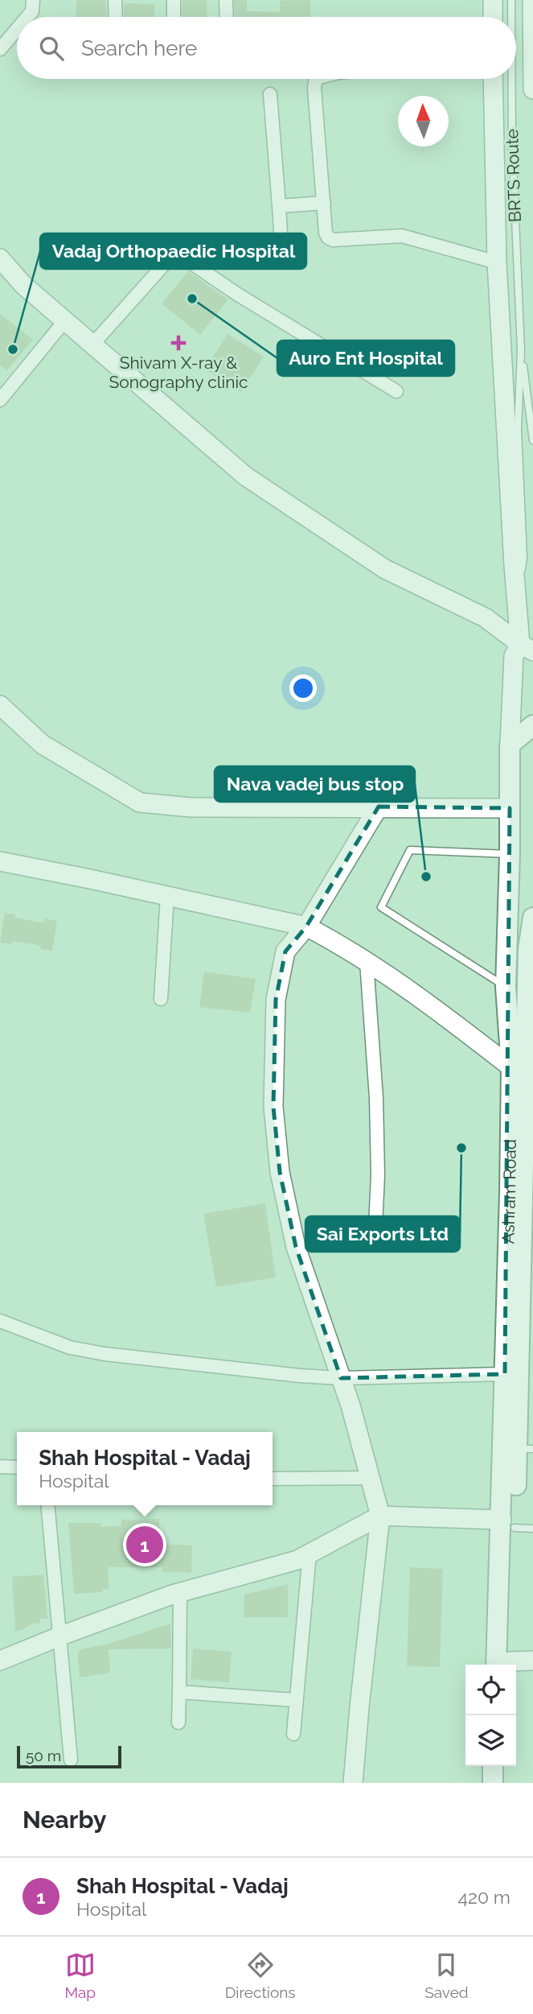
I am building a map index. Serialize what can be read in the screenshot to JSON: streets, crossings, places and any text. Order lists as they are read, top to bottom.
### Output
{
  "streets": {
    "main road": ["Ashram Road"],
    "lane": ["BRTS Route"]
  },
  "places": {
    "other": [
      "Auro Ent Hospital",
      "Vadaj Orthopaedic Hospital",
      "Nava vadej bus stop",
      "Sai Exports Ltd"
    ],
    "health": ["Shivam X-ray & Sonography clinic"]
  },
  "scale_bar": "50 m",
  "north": "top",
  "page": {
    "search": "Search here",
    "popup": ["Shah Hospital - Vadaj", "Hospital"],
    "pins": "1",
    "scale": "50 m",
    "heading": "Nearby",
    "list": [
      {
        "mark": "1",
        "name": "Shah Hospital - Vadaj",
        "note": "Hospital",
        "value": "420 m"
      }
    ],
    "nav": ["Map", "Directions", "Saved"]
  }
}
